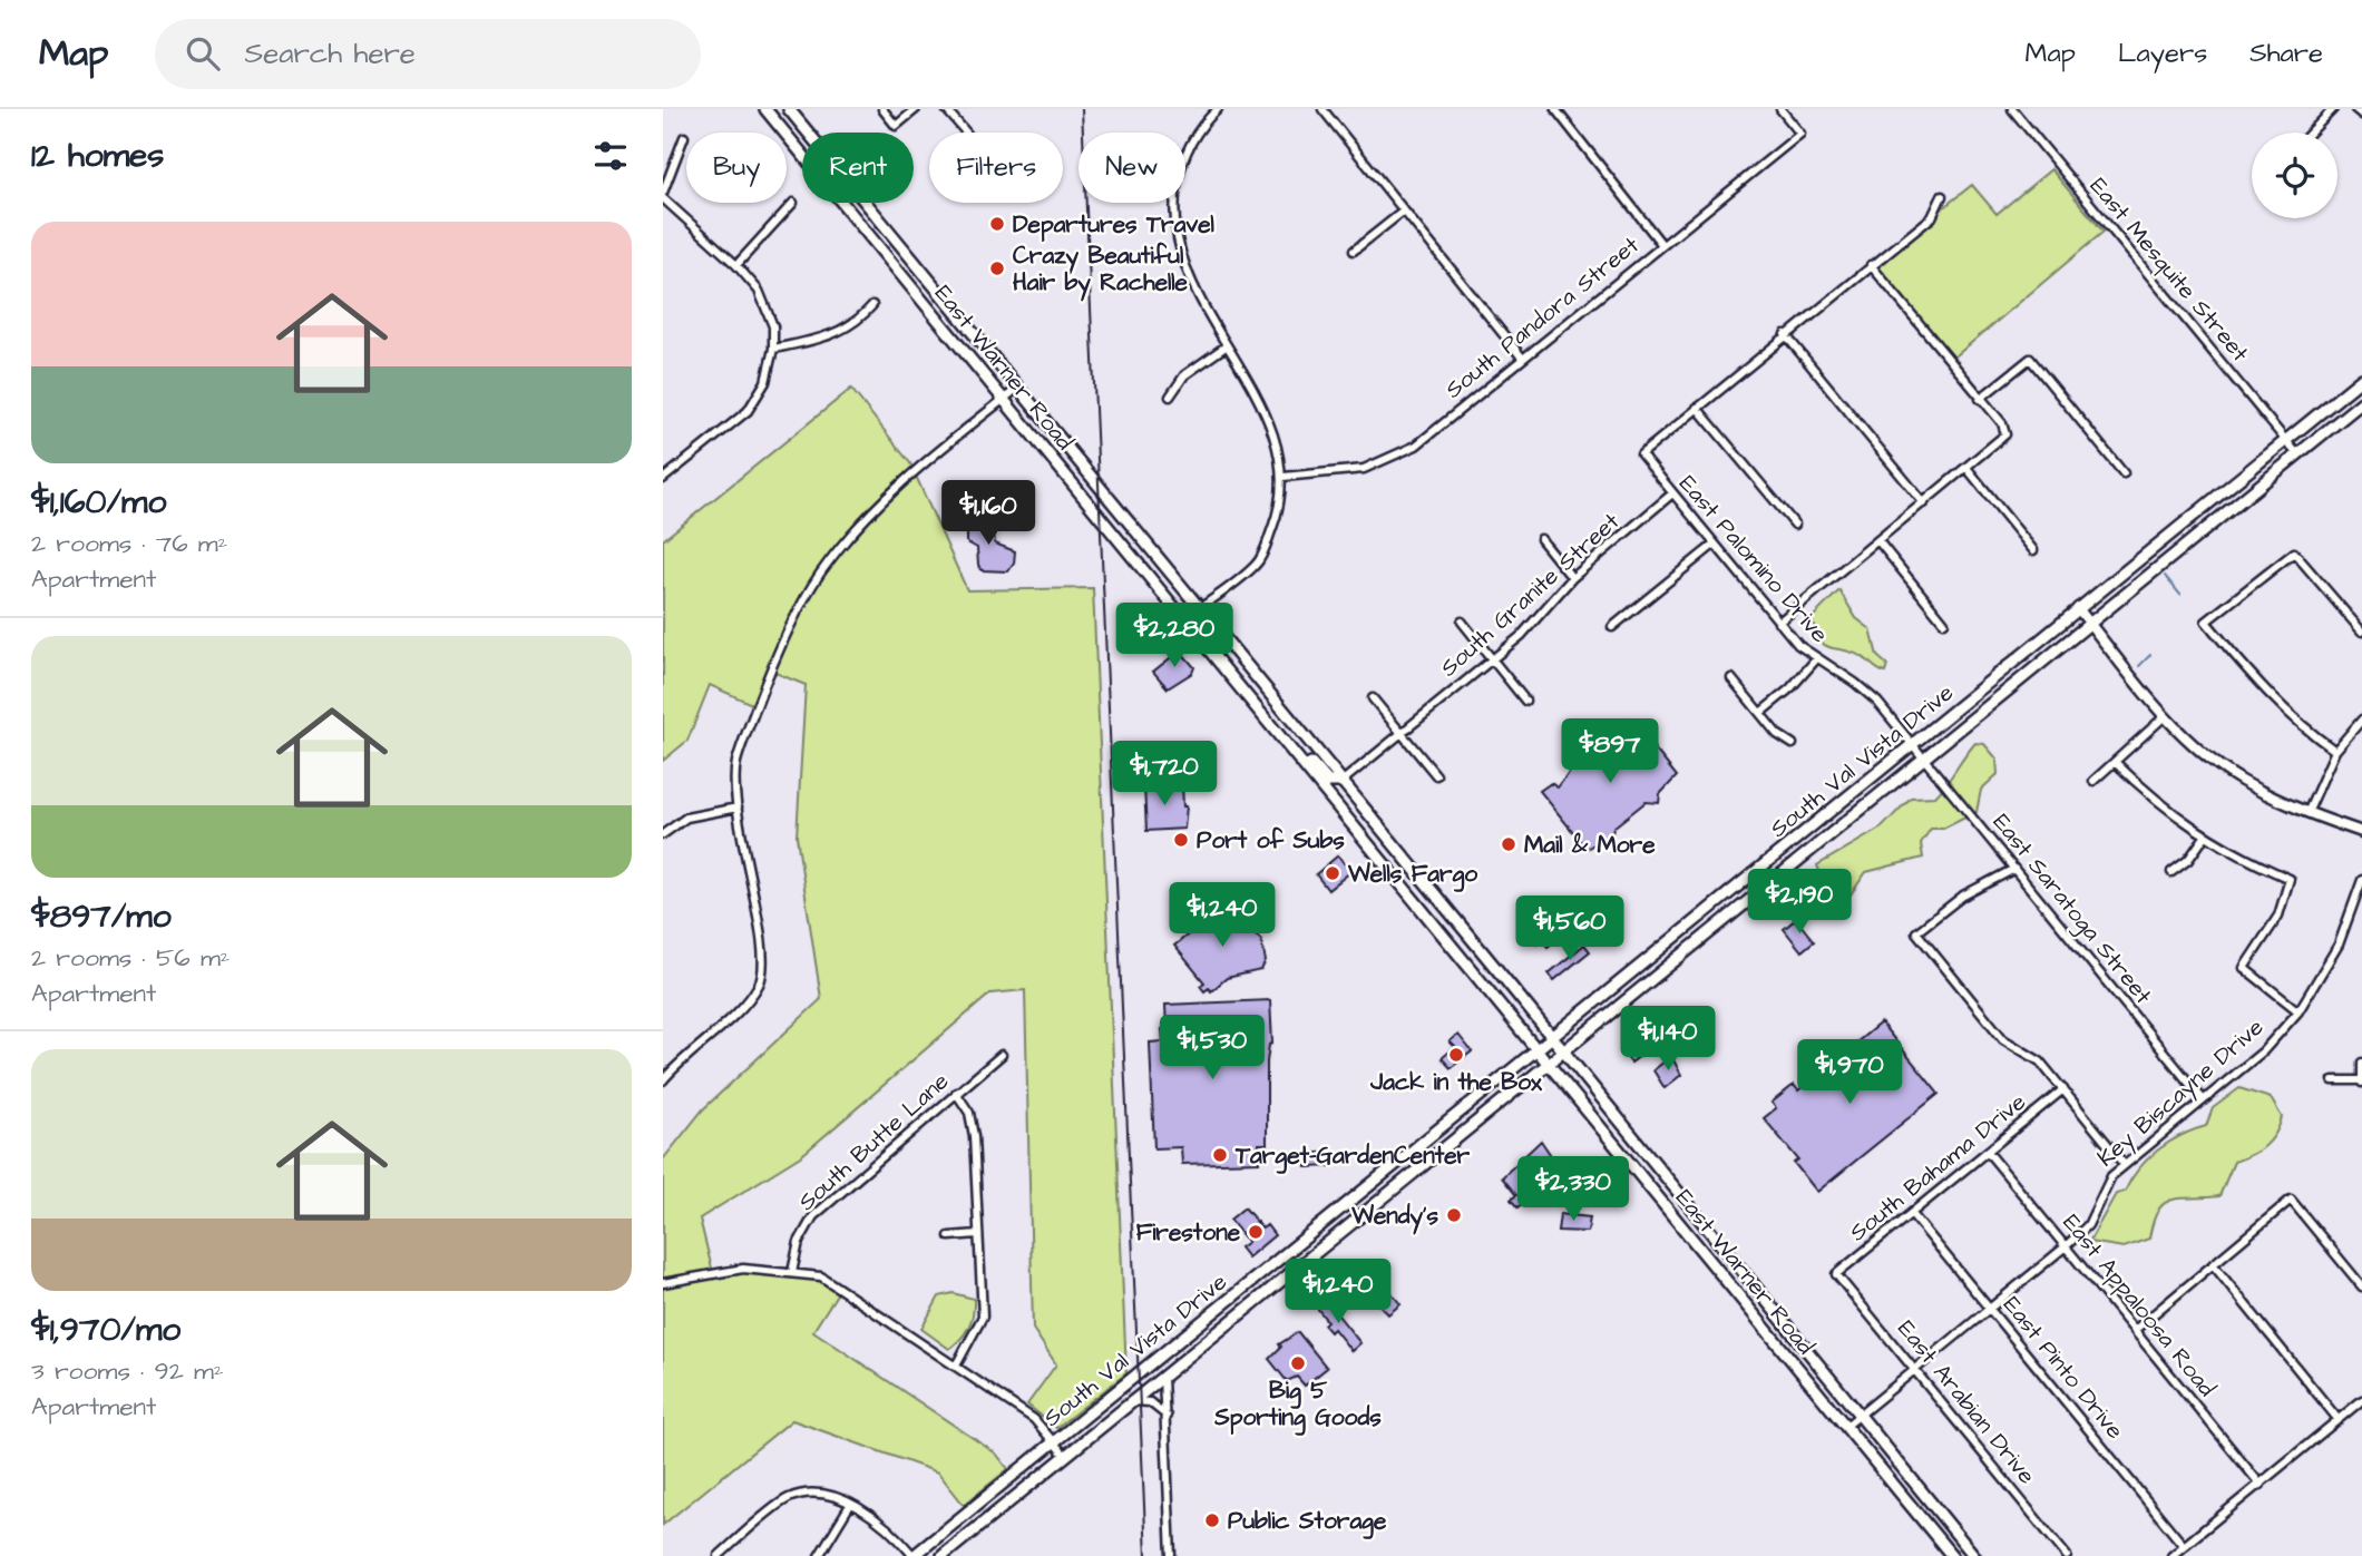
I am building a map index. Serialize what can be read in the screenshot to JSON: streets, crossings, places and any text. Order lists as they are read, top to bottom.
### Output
{
  "streets": {
    "main road": ["East Warner Road", "South Val Vista Drive"],
    "street": [
      "East Mesquite Street",
      "South Pandora Street",
      "East Palomino Drive",
      "South Granite Street",
      "East Saratoga Street",
      "Key Biscayne Drive",
      "South Butte Lane",
      "South Bahama Drive",
      "East Appaloosa Road",
      "East Pinto Drive",
      "East Arabian Drive"
    ]
  },
  "crossings": [
    ["East Mesquite Street", "South Val Vista Drive"],
    ["East Warner Road", "South Granite Street"],
    ["East Warner Road", "South Val Vista Drive"],
    ["East Warner Road", "Key Biscayne Drive"],
    ["East Palomino Drive", "South Granite Street"],
    ["East Palomino Drive", "South Val Vista Drive"],
    ["East Palomino Drive", "East Saratoga Street"],
    ["South Val Vista Drive", "East Saratoga Street"],
    ["East Saratoga Street", "Key Biscayne Drive"],
    ["Key Biscayne Drive", "East Appaloosa Road"],
    ["Key Biscayne Drive", "East Pinto Drive"],
    ["Key Biscayne Drive", "East Arabian Drive"],
    ["South Bahama Drive", "East Appaloosa Road"],
    ["South Bahama Drive", "East Pinto Drive"],
    ["South Bahama Drive", "East Arabian Drive"]
  ],
  "places": [
    "Departures Travel",
    "Crazy Beautiful Hair by Rachelle",
    "Port of Subs",
    "Mail & More",
    "Wells Fargo",
    "Jack in the Box",
    "Target-GardenCenter",
    "Wendy's",
    "Firestone",
    "Big 5 Sporting Goods",
    "Public Storage"
  ],
  "page": {
    "header": "Map",
    "search": "Search here",
    "nav": ["Map", "Layers", "Share"],
    "heading": "12 homes",
    "chip": [
      "Buy",
      "Rent",
      "Filters",
      "New"
    ],
    "list": [
      {
        "name": "$1,160/mo",
        "note": "2 rooms · 76 m² · Apartment"
      },
      {
        "name": "$897/mo",
        "note": "2 rooms · 56 m² · Apartment"
      },
      {
        "name": "$1,970/mo",
        "note": "3 rooms · 92 m² · Apartment"
      }
    ],
    "price": [
      "$1,160",
      "$2,280",
      "$897",
      "$1,720",
      "$2,190",
      "$1,240",
      "$1,560",
      "$1,140",
      "$1,530",
      "$1,970",
      "$2,330",
      "$1,240"
    ]
  }
}
